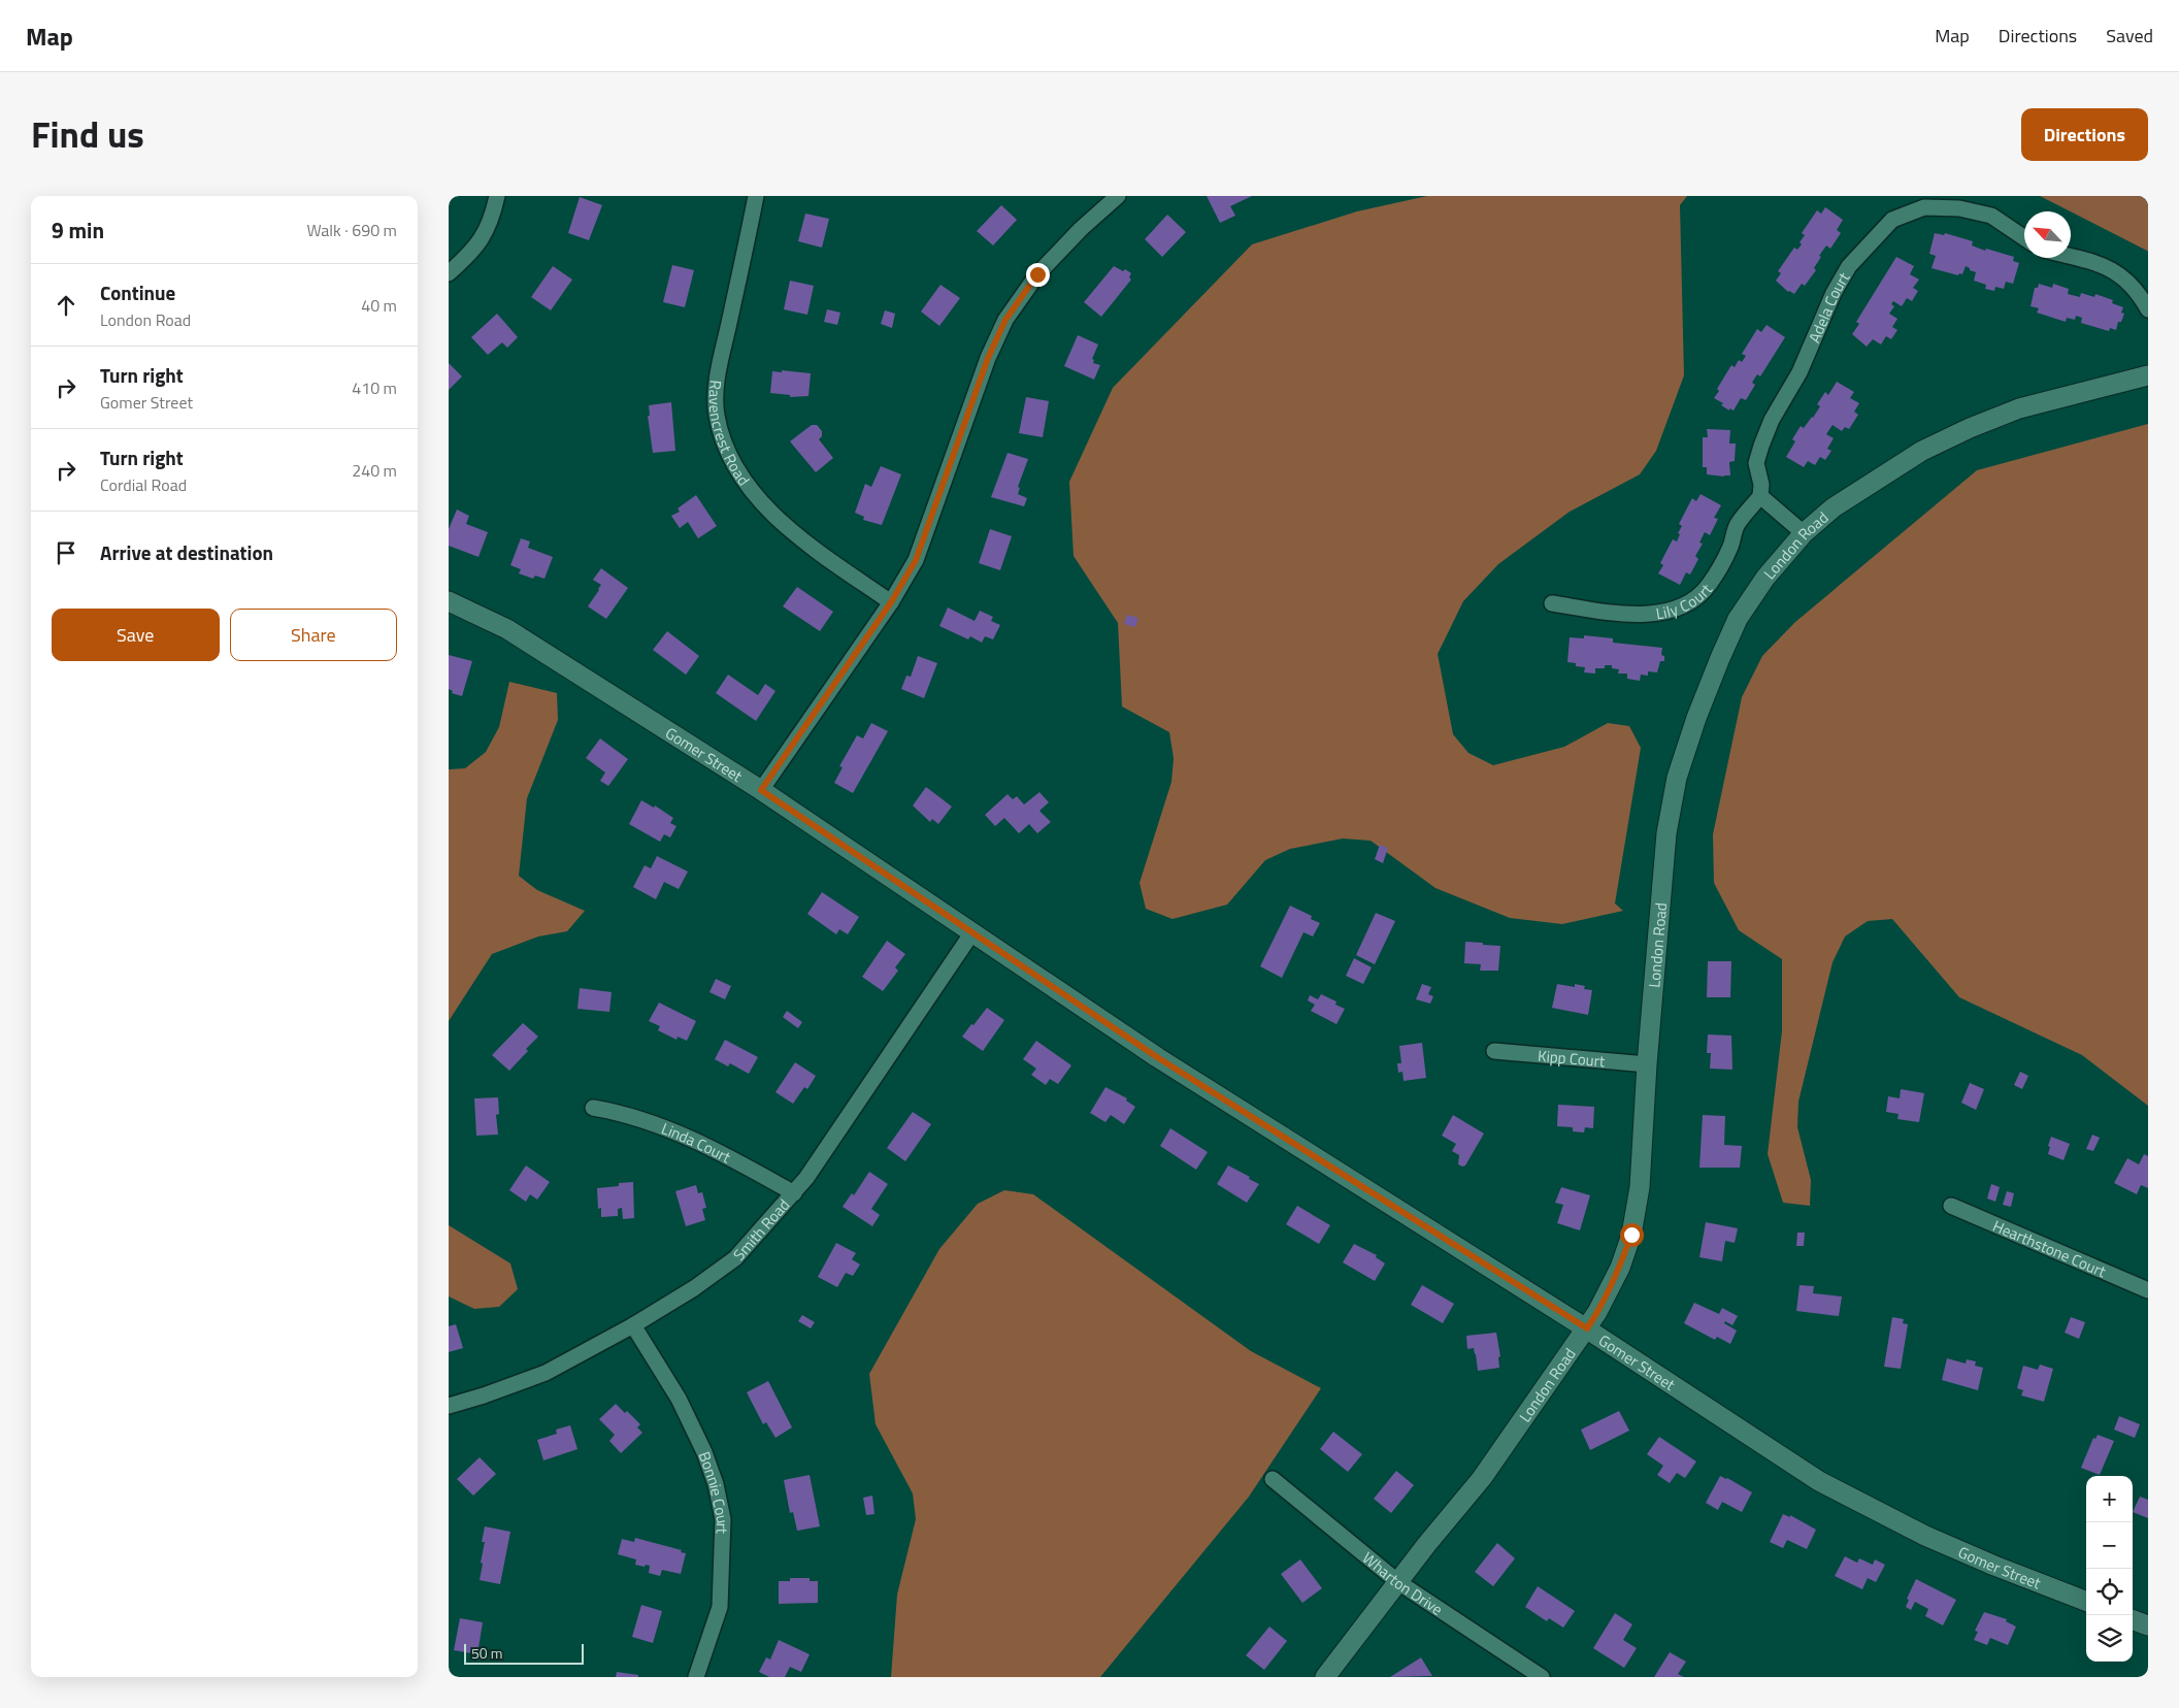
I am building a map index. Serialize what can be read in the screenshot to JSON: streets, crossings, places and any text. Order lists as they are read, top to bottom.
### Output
{
  "streets": {
    "street": [
      "Adela Court",
      "Ravencrest Road",
      "London Road",
      "Lily Court",
      "Gomer Street",
      "Kipp Court",
      "Linda Court",
      "Smith Road",
      "Hearthstone Court",
      "Bonnie Court",
      "Wharton Drive"
    ]
  },
  "crossings": [
    ["Adela Court", "Lily Court"],
    ["London Road", "Gomer Street"],
    ["London Road", "Kipp Court"],
    ["London Road", "Wharton Drive"],
    ["Gomer Street", "Smith Road"],
    ["Linda Court", "Smith Road"],
    ["Smith Road", "Bonnie Court"]
  ],
  "scale_bar": "50 m",
  "north": "top left",
  "page": {
    "header": "Map",
    "nav": ["Map", "Directions", "Saved"],
    "title": "Find us",
    "buttons": [
      "Directions",
      ["Save", "Share"]
    ],
    "heading": ["9 min", "Walk · 690 m"],
    "list": [
      ["Continue", "London Road", "40 m"],
      ["Turn right", "Gomer Street", "410 m"],
      ["Turn right", "Cordial Road", "240 m"],
      "Arrive at destination"
    ],
    "map_buttons": ["+", "−"],
    "scale": "50 m"
  }
}
